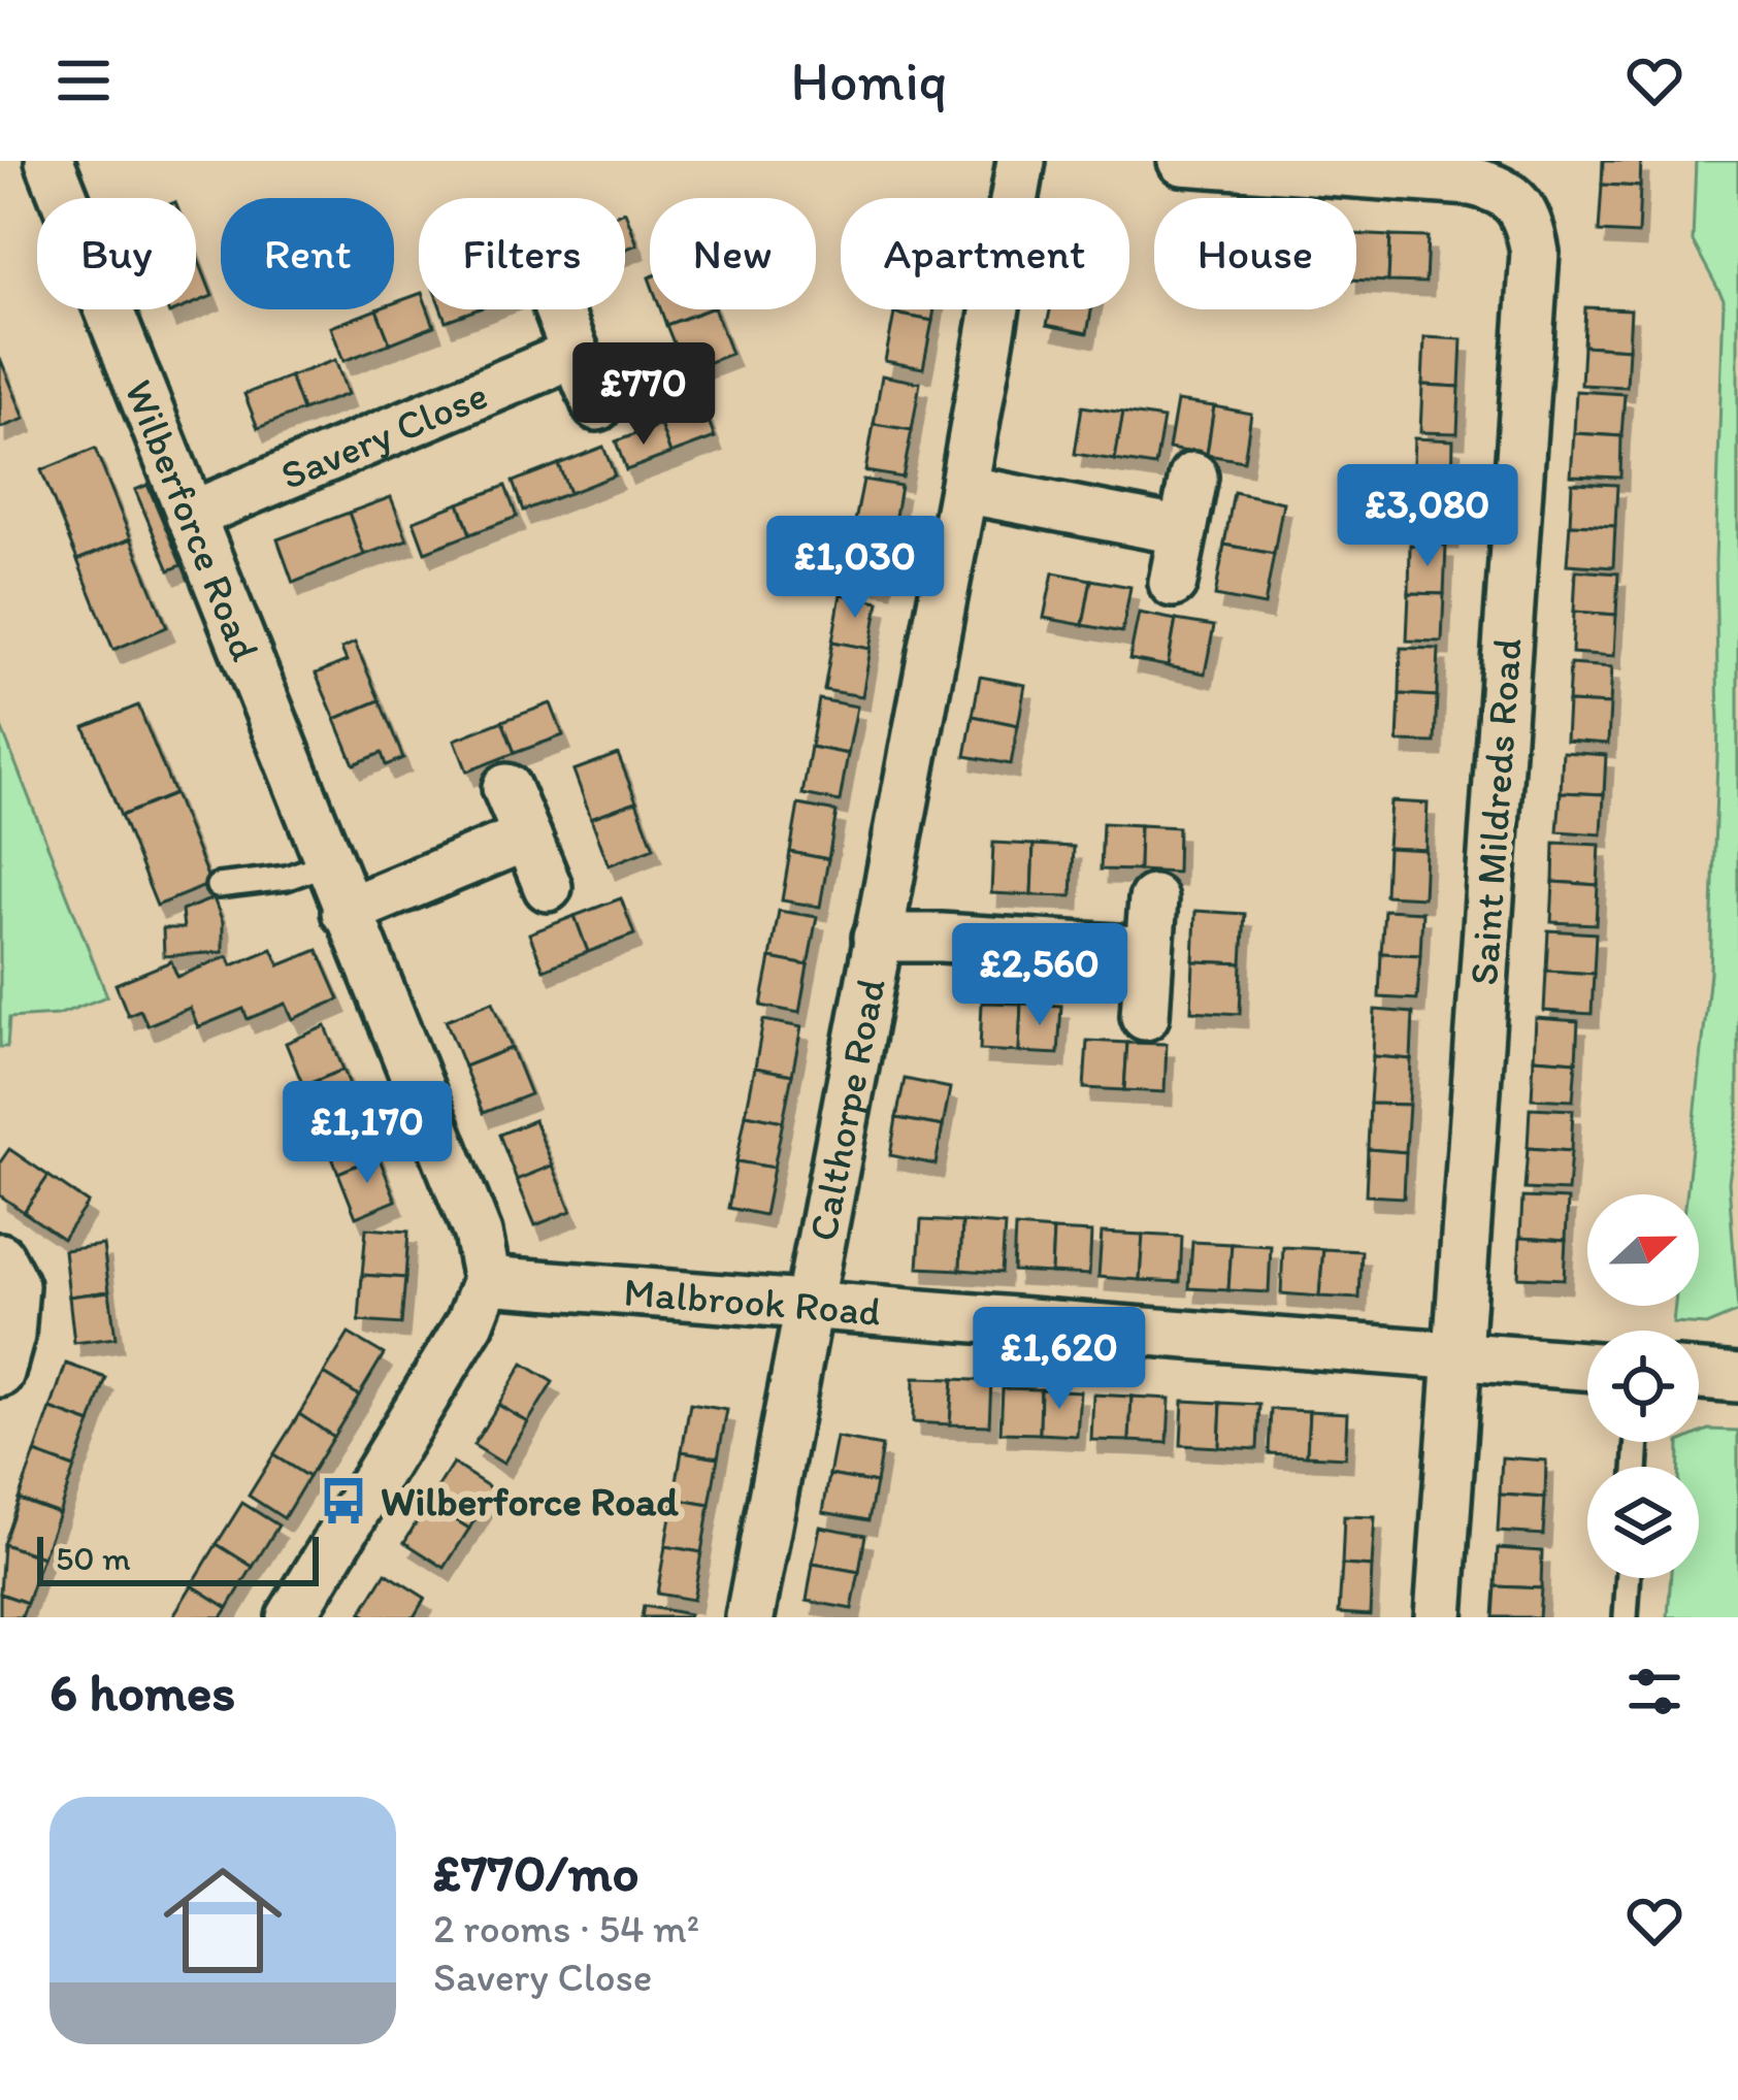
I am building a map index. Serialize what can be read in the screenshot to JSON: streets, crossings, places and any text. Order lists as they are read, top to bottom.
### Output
{
  "streets": {
    "street": [
      "Savery Close",
      "Wilberforce Road",
      "Saint Mildreds Road",
      "Calthorpe Road",
      "Malbrook Road"
    ]
  },
  "crossings": [
    ["Savery Close", "Wilberforce Road"],
    ["Wilberforce Road", "Malbrook Road"],
    ["Saint Mildreds Road", "Malbrook Road"],
    ["Calthorpe Road", "Malbrook Road"]
  ],
  "places": {
    "bus stop": ["Wilberforce Road"]
  },
  "scale_bar": "50 m",
  "north": "right",
  "page": {
    "header": "Homiq",
    "chip": [
      "Buy",
      "Rent",
      "Filters",
      "New",
      "Apartment",
      "House"
    ],
    "price": [
      "£770",
      "£3,080",
      "£1,030",
      "£2,560",
      "£1,170",
      "£1,620"
    ],
    "scale": "50 m",
    "heading": "6 homes",
    "list": [
      {
        "name": "£770/mo",
        "note": "2 rooms · 54 m² · Savery Close"
      }
    ]
  }
}
